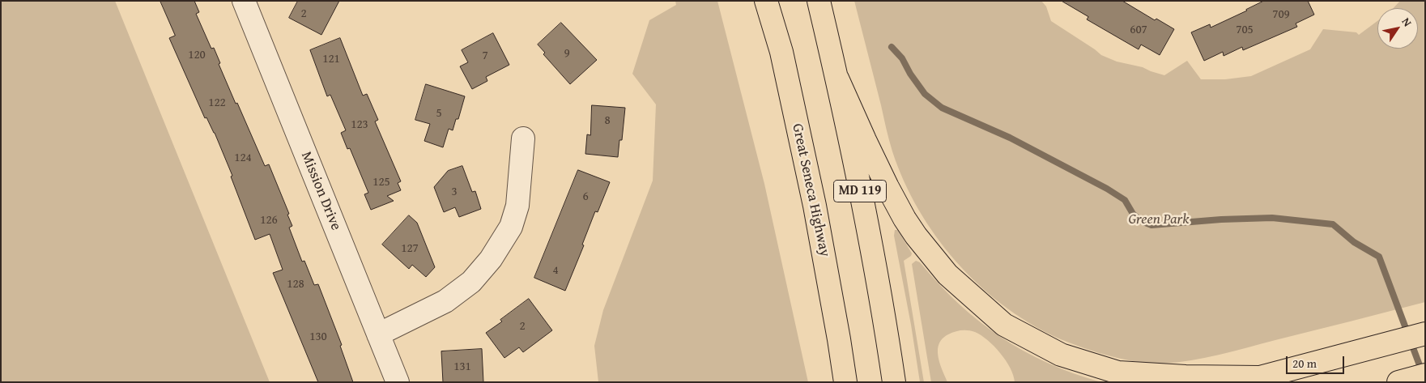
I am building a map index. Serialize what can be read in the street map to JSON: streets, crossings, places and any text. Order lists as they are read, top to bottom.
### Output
{
  "streets": {
    "main road": ["Great Seneca Highway", "MD 119"],
    "street": ["Mission Drive"]
  },
  "parks": ["Green Park"],
  "house_numbers": [
    "2",
    "709",
    "607",
    "705",
    "9",
    "120",
    "7",
    "121",
    "122",
    "5",
    "8",
    "123",
    "124",
    "125",
    "3",
    "6",
    "126",
    "127",
    "4",
    "128",
    "2",
    "130",
    "131"
  ],
  "scale_bar": "20 m",
  "north": "top right"
}
